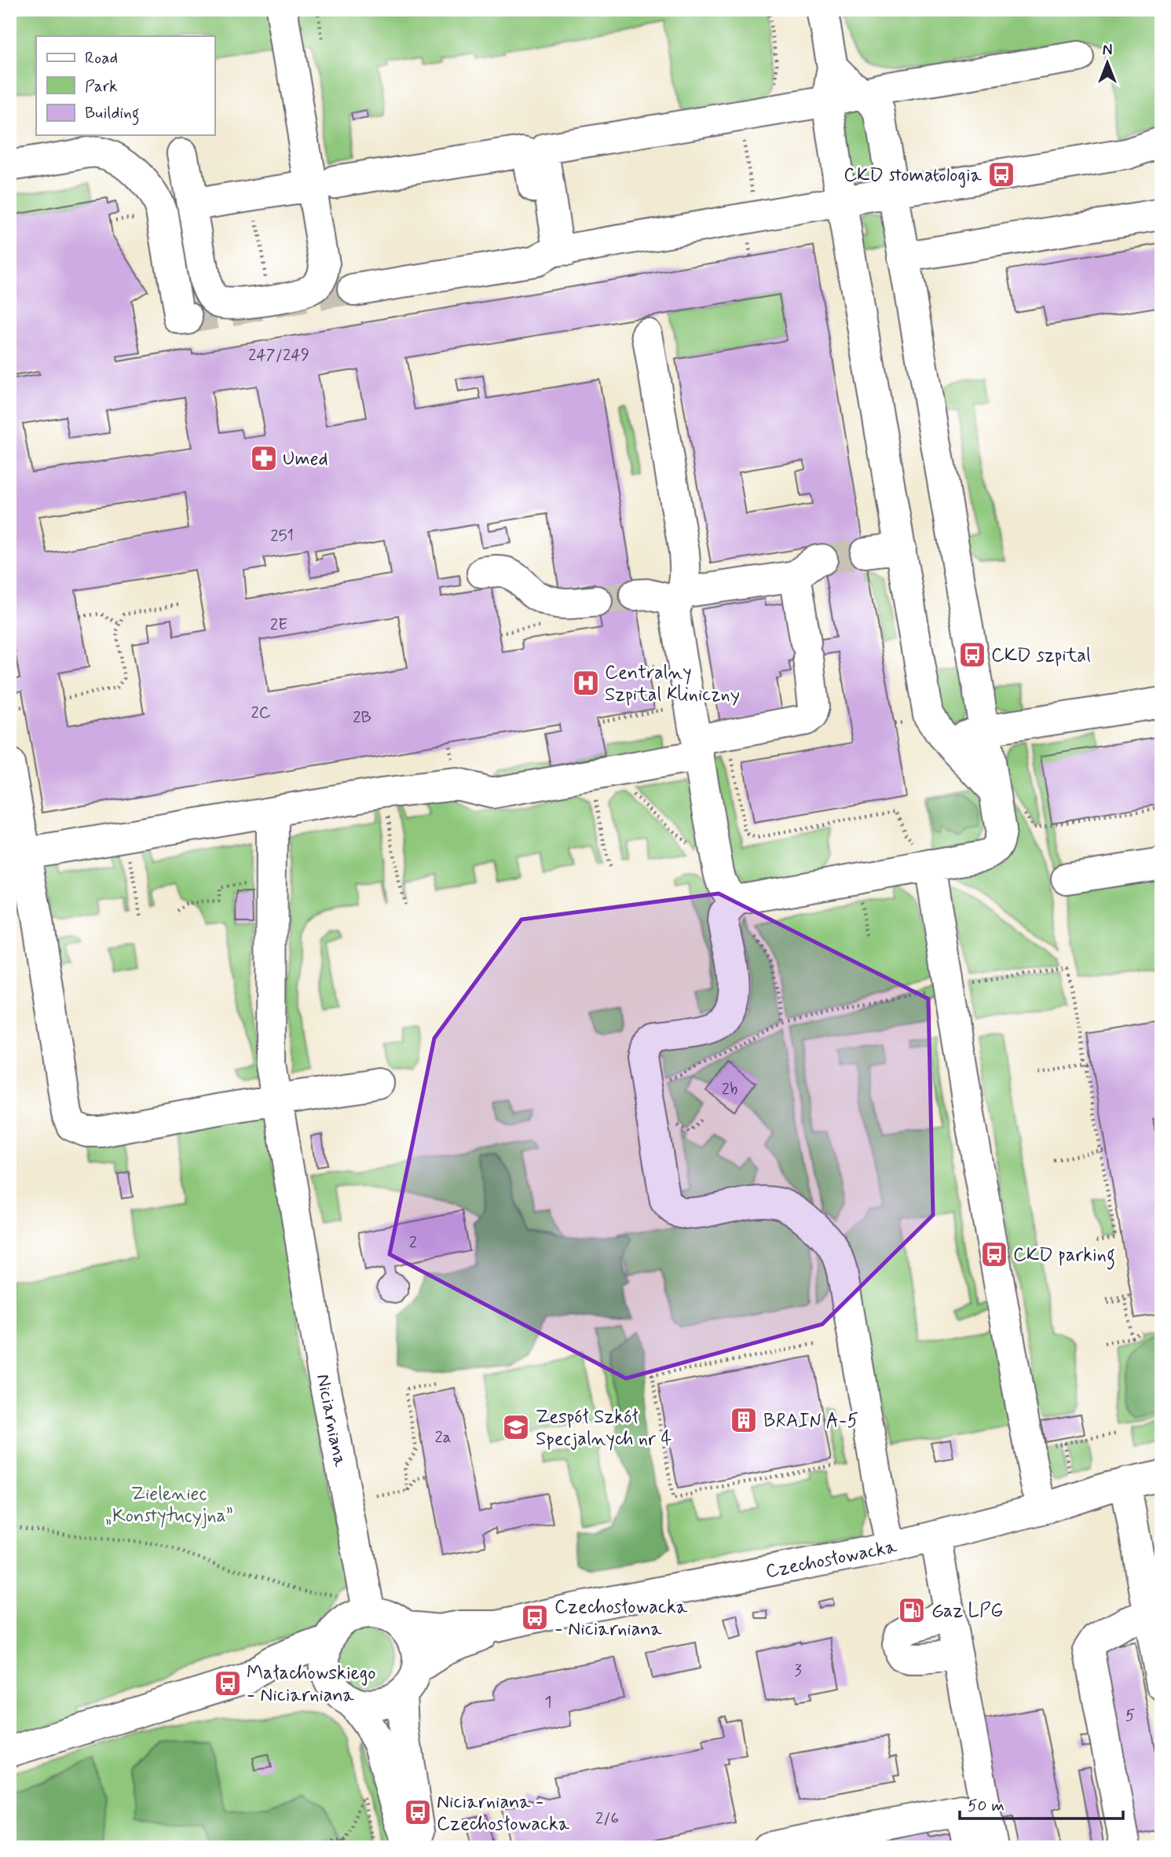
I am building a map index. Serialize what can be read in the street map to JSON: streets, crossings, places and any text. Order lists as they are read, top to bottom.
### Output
{
  "streets": {
    "street": ["Niciarniana", "Czechosłowacka"]
  },
  "crossings": [
    ["Niciarniana", "Czechosłowacka"]
  ],
  "parks": ["Zieleniec „Konstytucyjna”"],
  "places": {
    "bus stop": [
      "CKD stomatologia",
      "CKD szpital",
      "CKD parking",
      "Czechosłowacka - Niciarniana",
      "Małachowskiego - Niciarniana",
      "Niciarniana - Czechosłowacka"
    ],
    "pharmacy": ["Umed"],
    "hospital": ["Centralny Szpital Kliniczny"],
    "building": ["BRAIN A-5"],
    "school or university": ["Zespół Szkół Specjalnych nr 4"],
    "fuel station": ["Gaz LPG"]
  },
  "house_numbers": [
    "247/249",
    "251",
    "2E",
    "2C",
    "2B",
    "2b",
    "2",
    "2a",
    "3",
    "1",
    "5",
    "2/6"
  ],
  "legend": ["Road", "Park", "Building"],
  "scale_bar": "50 m",
  "north": "top"
}
